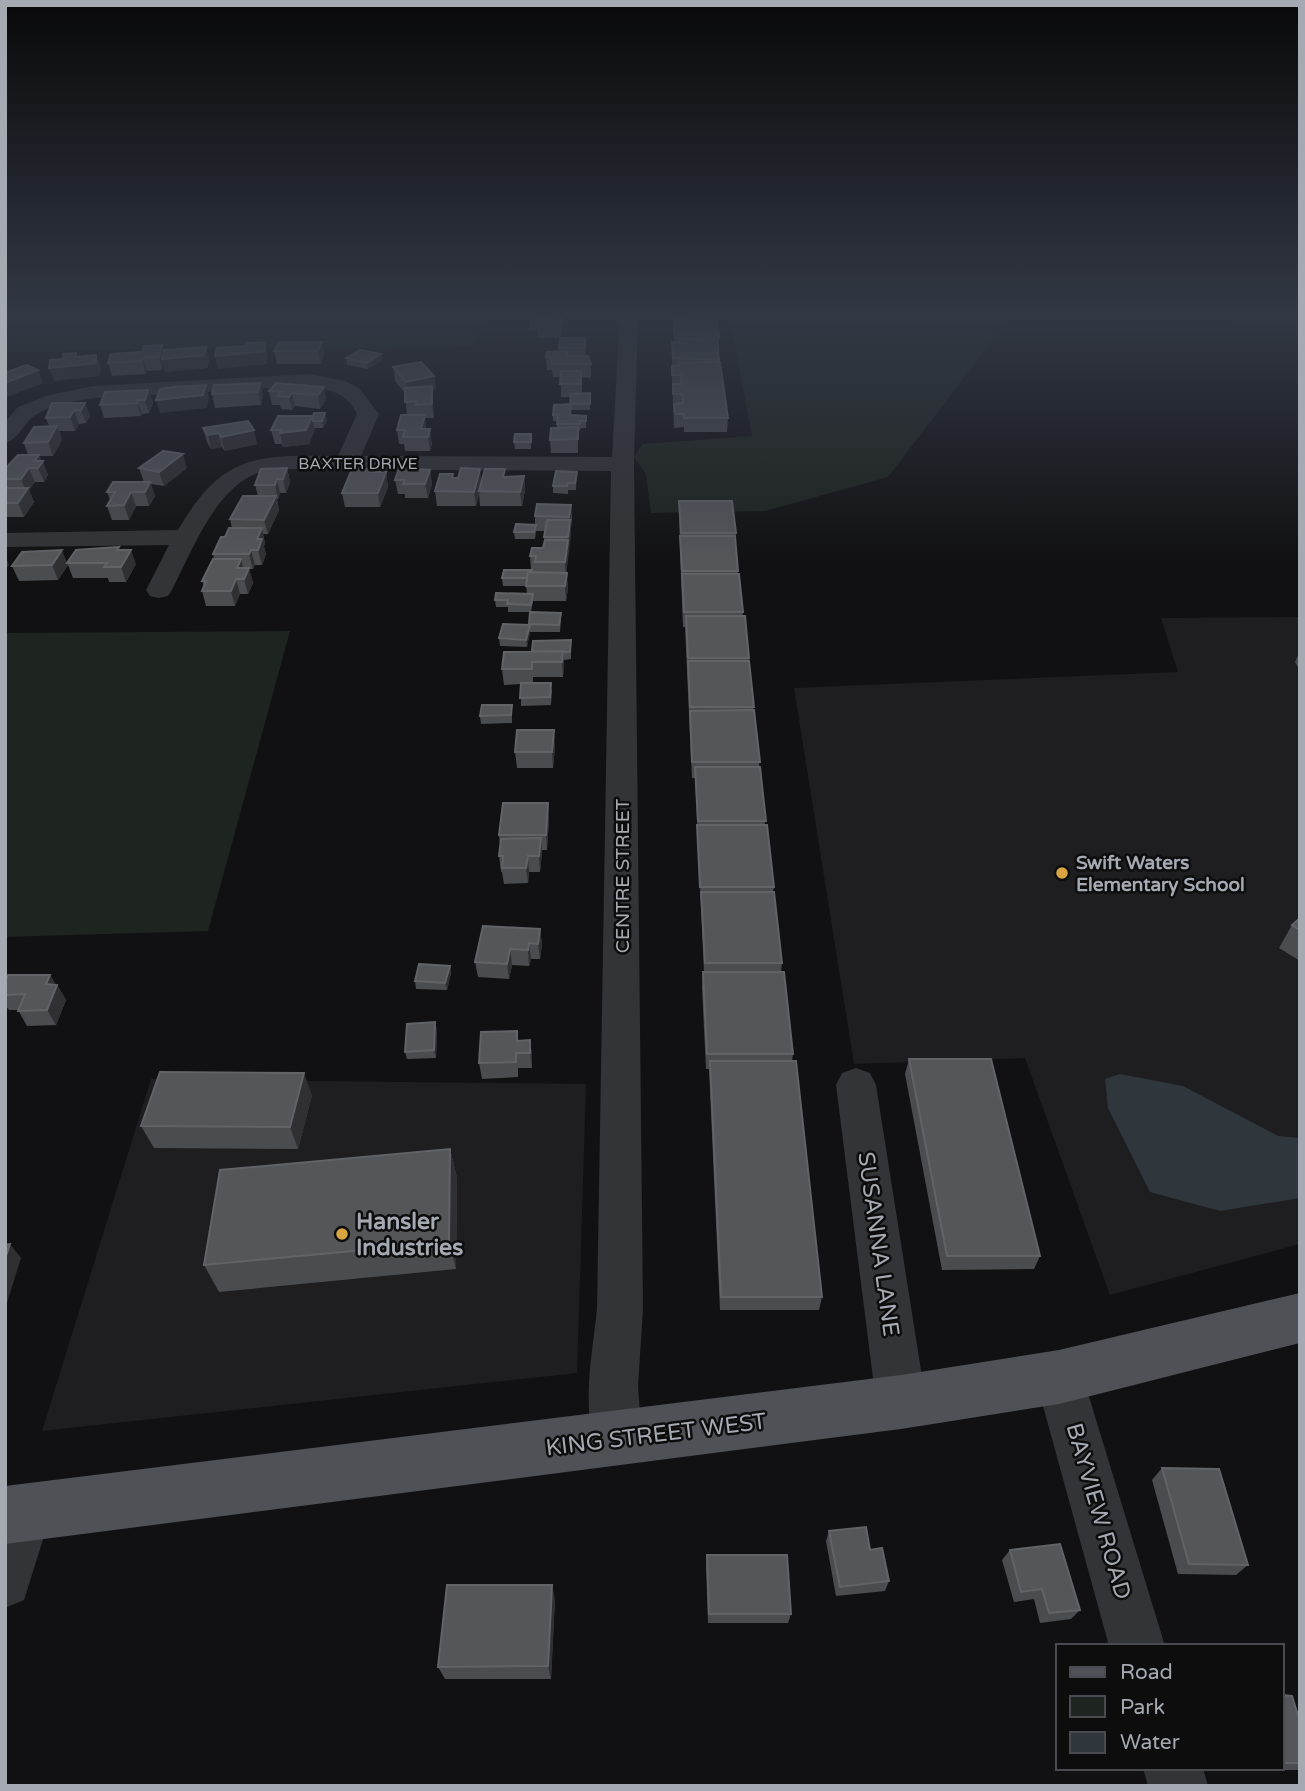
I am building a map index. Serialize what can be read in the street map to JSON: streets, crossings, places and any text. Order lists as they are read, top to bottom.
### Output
{
  "streets": {
    "main road": ["KING STREET WEST"],
    "street": [
      "BAXTER DRIVE",
      "CENTRE STREET",
      "SUSANNA LANE",
      "BAYVIEW ROAD"
    ]
  },
  "crossings": [
    ["BAXTER DRIVE", "CENTRE STREET"],
    ["CENTRE STREET", "KING STREET WEST"],
    ["SUSANNA LANE", "KING STREET WEST"],
    ["KING STREET WEST", "BAYVIEW ROAD"]
  ],
  "places": ["Swift Waters Elementary School", "Hansler Industries"],
  "legend": ["Road", "Park", "Water"]
}
